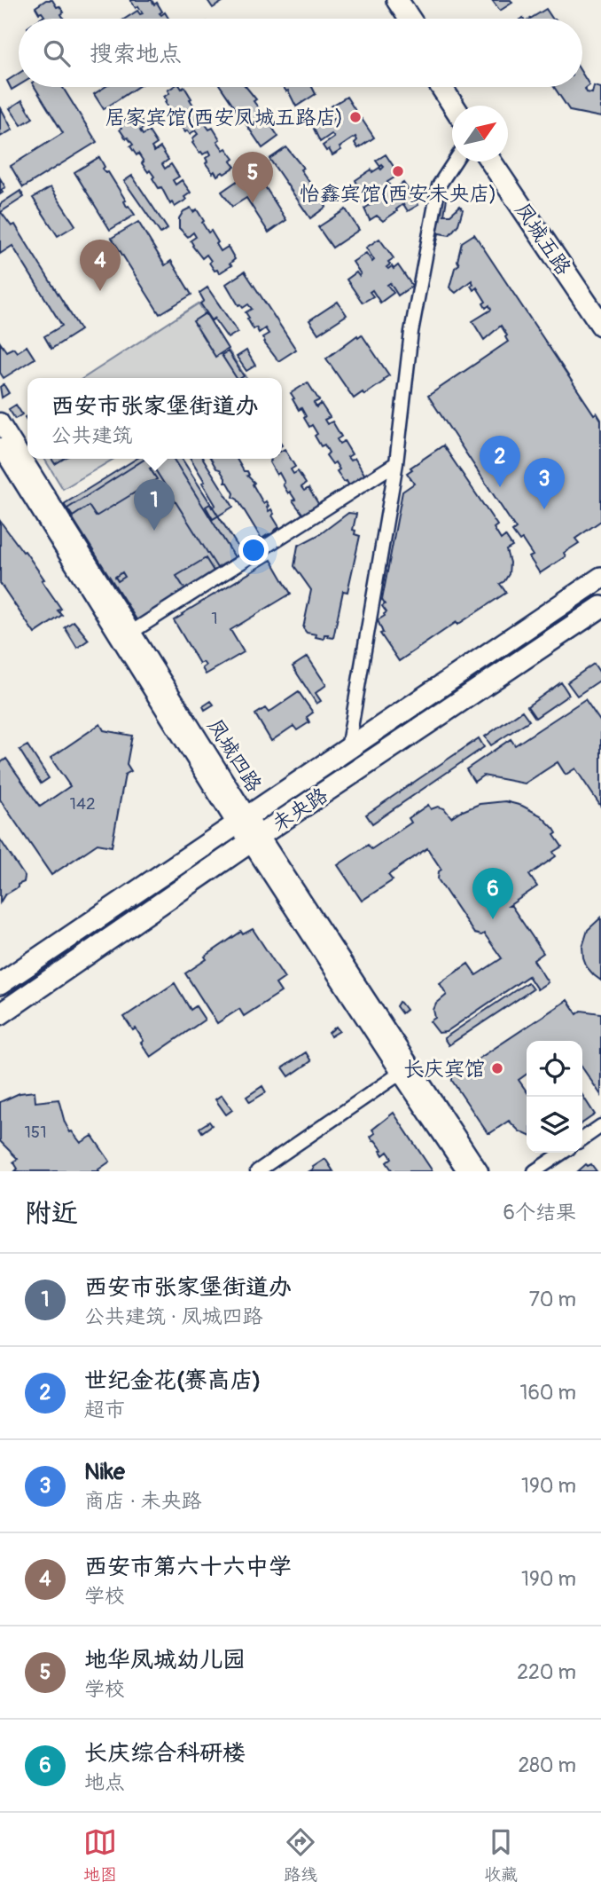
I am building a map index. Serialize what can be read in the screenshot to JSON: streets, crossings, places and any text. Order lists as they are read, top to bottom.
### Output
{
  "streets": {
    "main road": ["凤城五路", "未央路"],
    "street": ["凤城四路"]
  },
  "crossings": [
    ["凤城四路", "未央路"]
  ],
  "places": ["居家宾馆(西安凤城五路店)", "怡鑫宾馆(西安未央店)", "长庆宾馆"],
  "house_numbers": ["1", "142", "151"],
  "north": "top right",
  "page": {
    "search": "搜索地点",
    "pins": [
      "5",
      "4",
      "2",
      "3",
      "1",
      "6"
    ],
    "popup": ["西安市张家堡街道办", "公共建筑"],
    "heading": ["附近", "6个结果"],
    "list": [
      {
        "mark": "1",
        "name": "西安市张家堡街道办",
        "note": "公共建筑 · 凤城四路",
        "value": "70 m"
      },
      {
        "mark": "2",
        "name": "世纪金花(赛高店)",
        "note": "超市",
        "value": "160 m"
      },
      {
        "mark": "3",
        "name": "Nike",
        "note": "商店 · 未央路",
        "value": "190 m"
      },
      {
        "mark": "4",
        "name": "西安市第六十六中学",
        "note": "学校",
        "value": "190 m"
      },
      {
        "mark": "5",
        "name": "地华凤城幼儿园",
        "note": "学校",
        "value": "220 m"
      },
      {
        "mark": "6",
        "name": "长庆综合科研楼",
        "note": "地点",
        "value": "280 m"
      }
    ],
    "nav": ["地图", "路线", "收藏"]
  }
}
